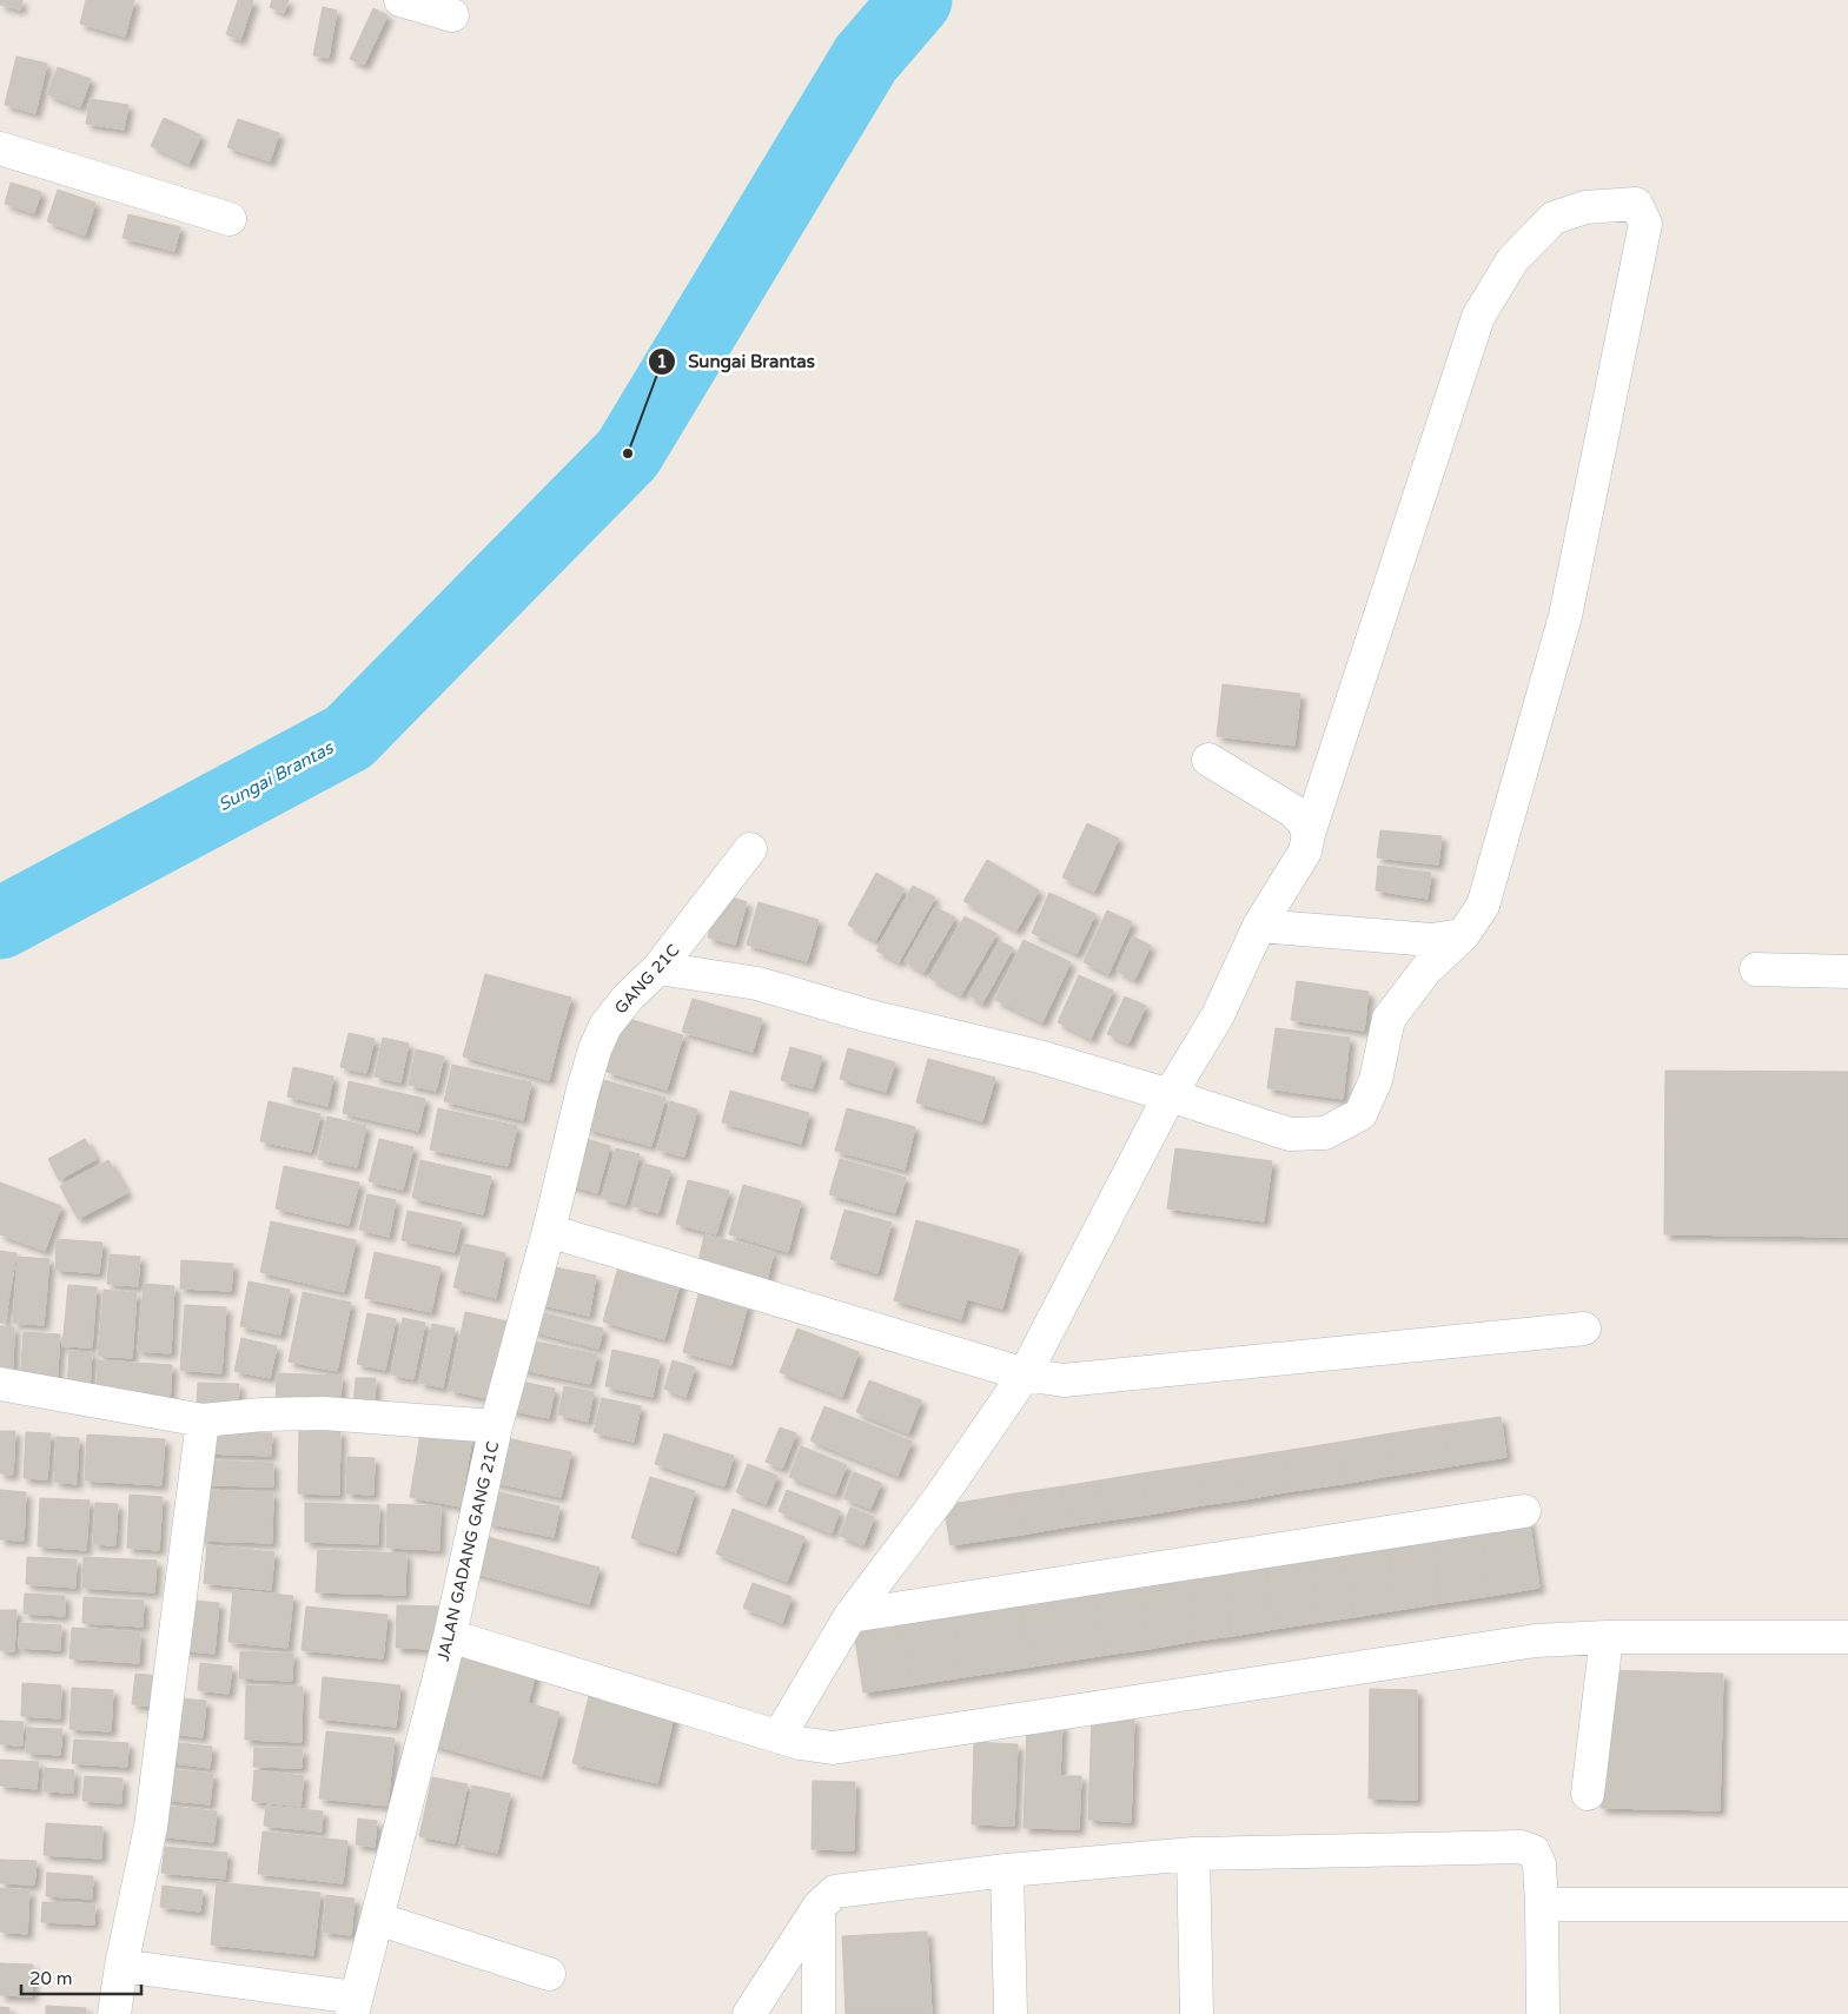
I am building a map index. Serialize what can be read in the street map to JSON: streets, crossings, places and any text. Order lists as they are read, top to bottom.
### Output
{
  "streets": {
    "street": ["GANG 21C", "JALAN GADANG GANG 21C"]
  },
  "crossings": [
    ["GANG 21C", "JALAN GADANG GANG 21C"]
  ],
  "water": ["Sungai Brantas"],
  "places": ["Sungai Brantas"],
  "scale_bar": "20 m"
}
